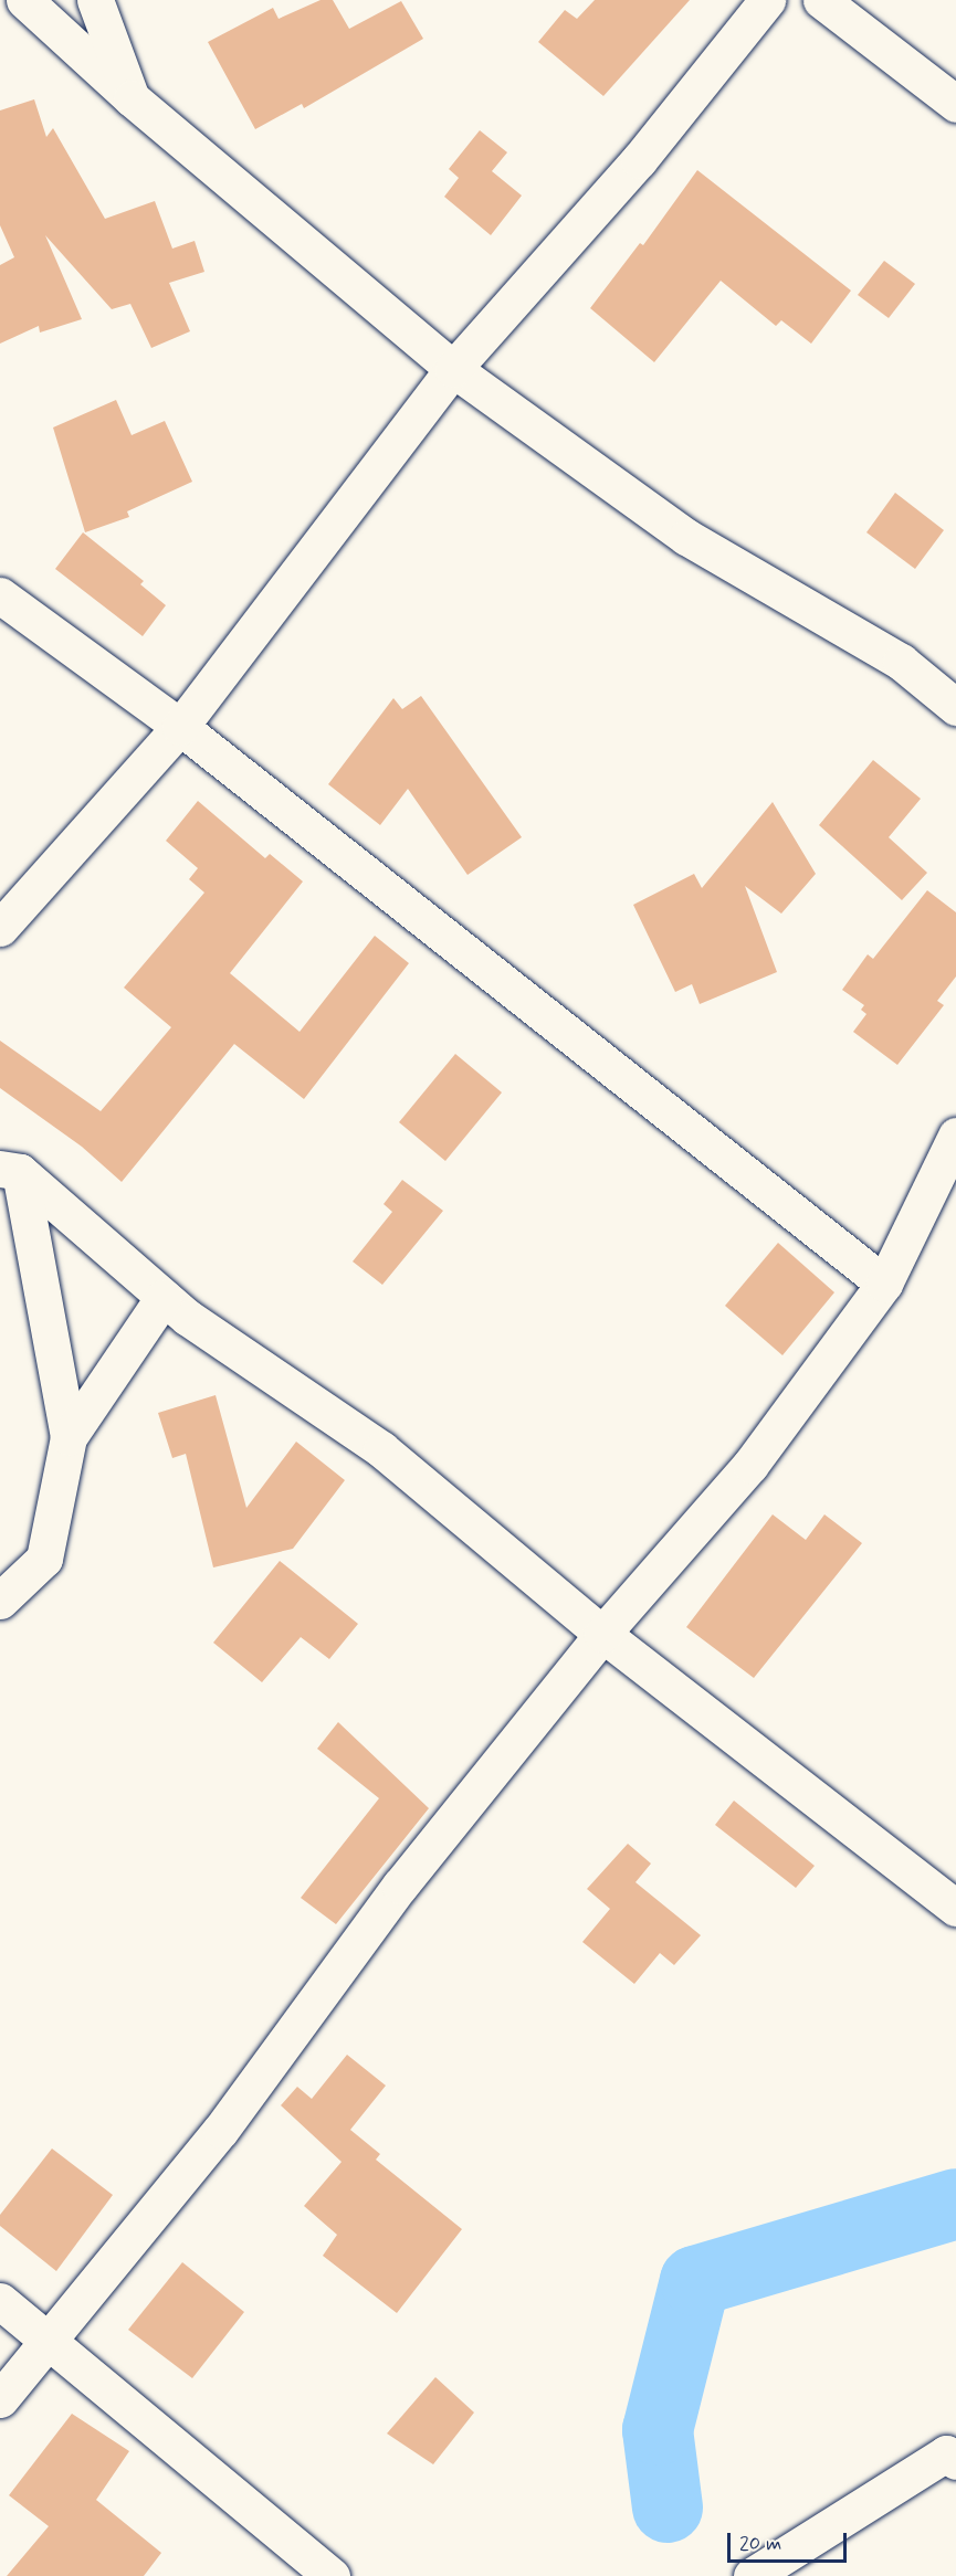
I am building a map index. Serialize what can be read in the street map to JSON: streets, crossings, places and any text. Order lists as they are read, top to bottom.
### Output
{
  "scale_bar": "20 m"
}
